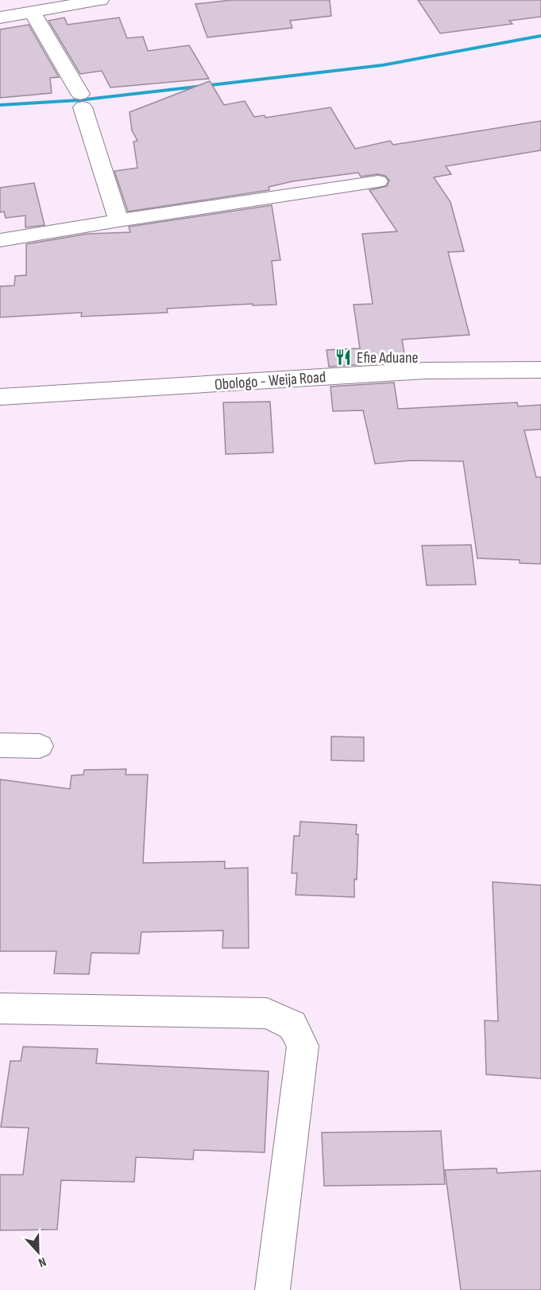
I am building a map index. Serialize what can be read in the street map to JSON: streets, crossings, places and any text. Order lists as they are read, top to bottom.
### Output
{
  "streets": {
    "street": ["Obologo - Weija Road"]
  },
  "places": {
    "restaurant": ["Efie Aduane"]
  },
  "north": "bottom"
}
